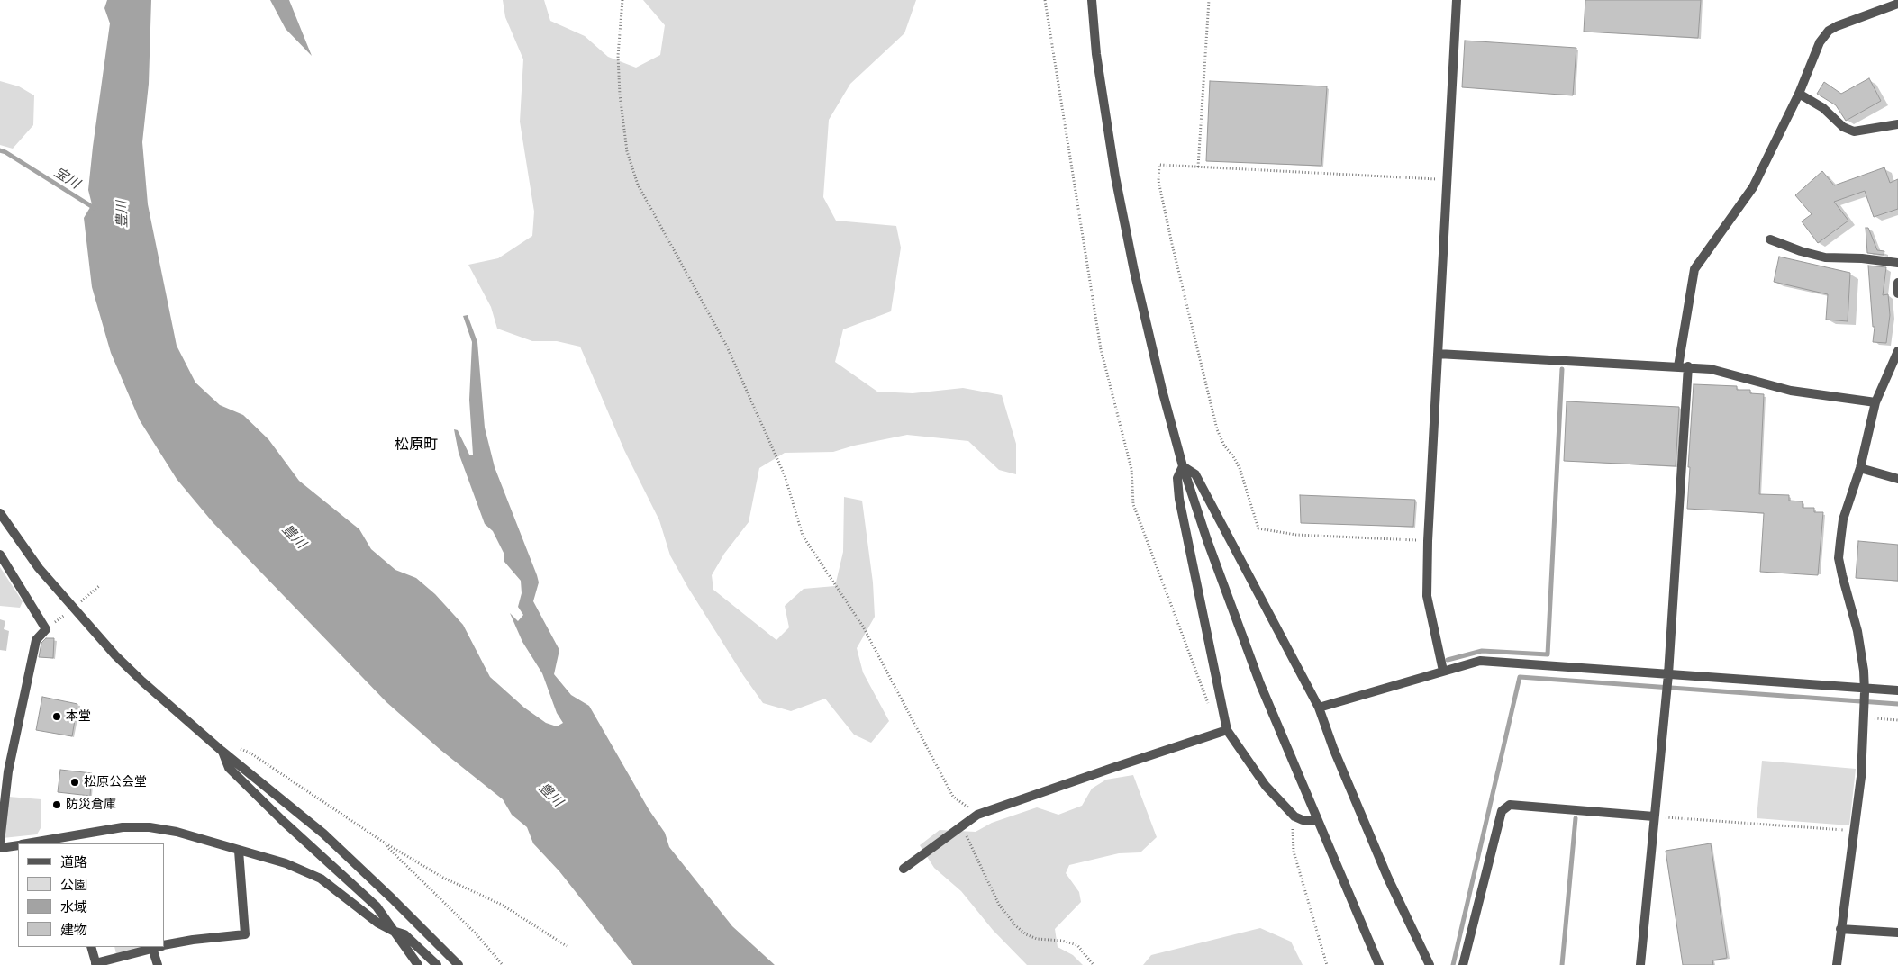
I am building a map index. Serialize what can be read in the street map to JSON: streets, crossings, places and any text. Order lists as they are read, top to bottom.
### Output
{
  "districts": ["松原町"],
  "water": ["宝川", "豊川"],
  "places": ["本堂", "松原公会堂", "防災倉庫"],
  "legend": [
    "道路",
    "公園",
    "水域",
    "建物"
  ]
}
